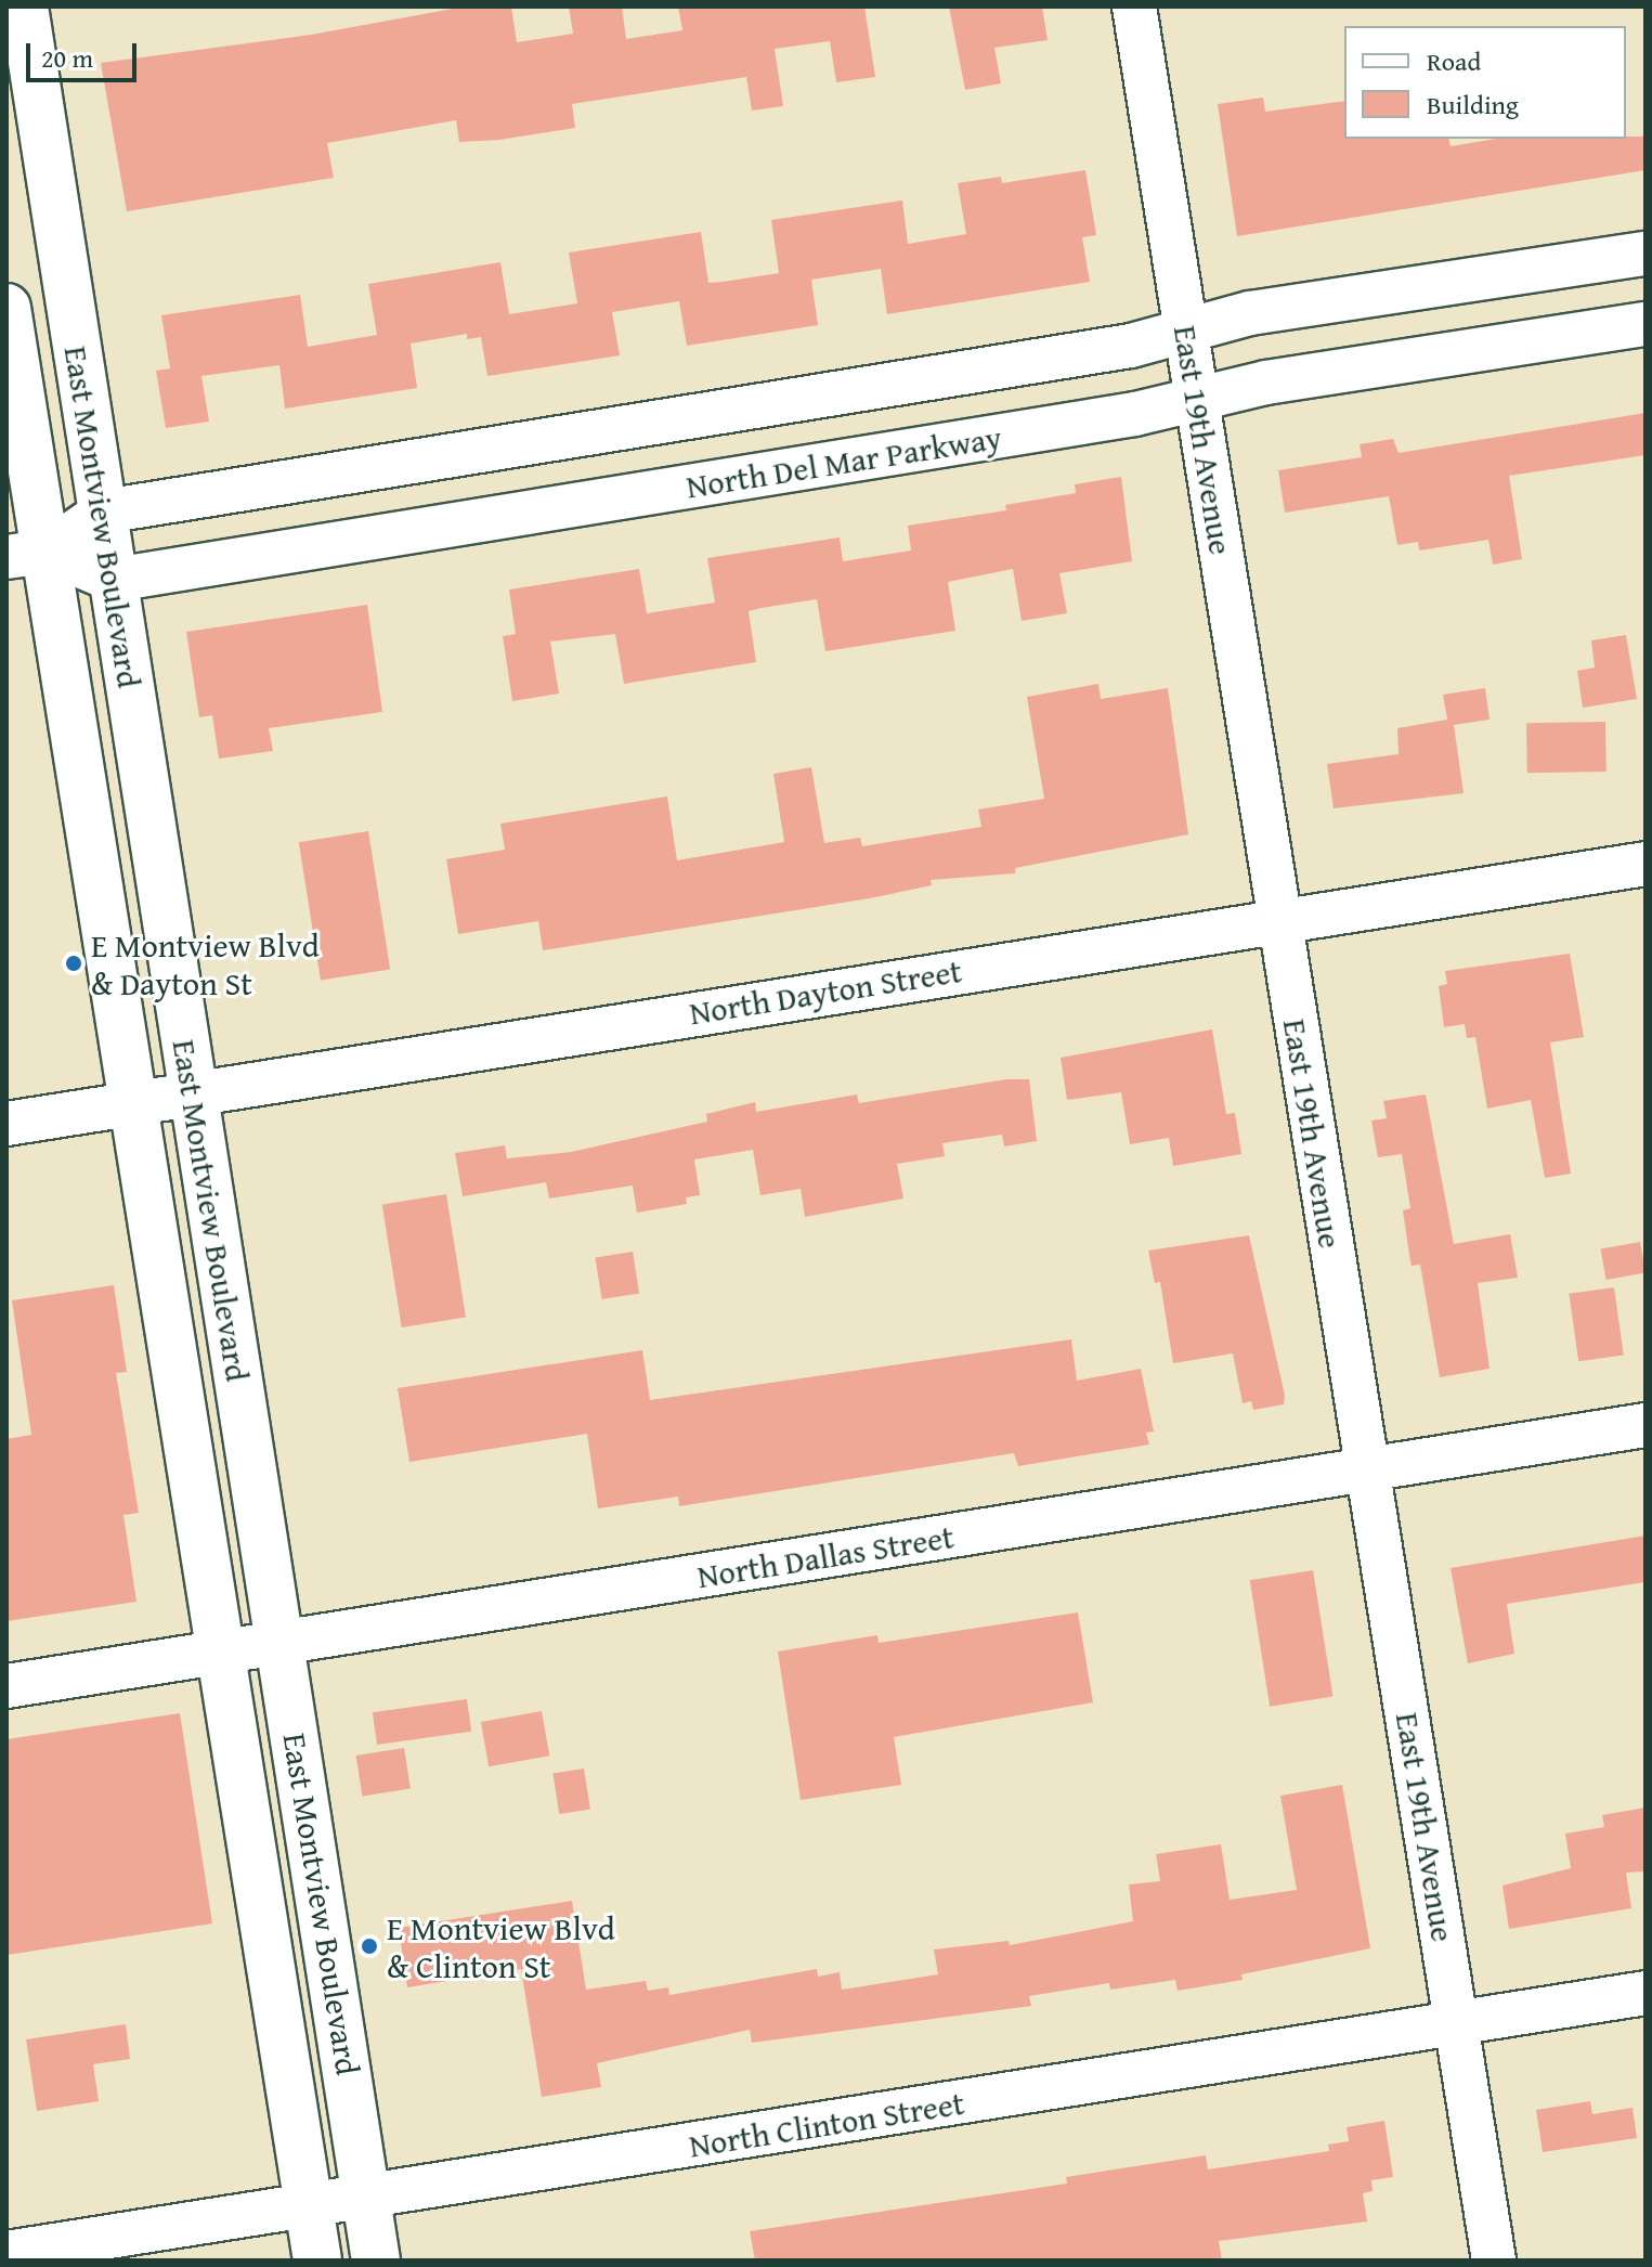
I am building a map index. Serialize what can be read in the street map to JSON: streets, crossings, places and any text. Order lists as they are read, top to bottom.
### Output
{
  "streets": {
    "main road": ["East Montview Boulevard"],
    "street": [
      "East 19th Avenue",
      "North Del Mar Parkway",
      "North Dayton Street",
      "North Dallas Street",
      "North Clinton Street"
    ]
  },
  "crossings": [
    ["East 19th Avenue", "North Del Mar Parkway"],
    ["East 19th Avenue", "North Dayton Street"],
    ["East 19th Avenue", "North Dallas Street"],
    ["East 19th Avenue", "North Clinton Street"],
    ["North Del Mar Parkway", "East Montview Boulevard"],
    ["East Montview Boulevard", "North Dayton Street"],
    ["East Montview Boulevard", "North Dallas Street"],
    ["East Montview Boulevard", "North Clinton Street"]
  ],
  "places": ["E Montview Blvd & Dayton St", "E Montview Blvd & Clinton St"],
  "legend": ["Road", "Building"],
  "scale_bar": "20 m"
}
